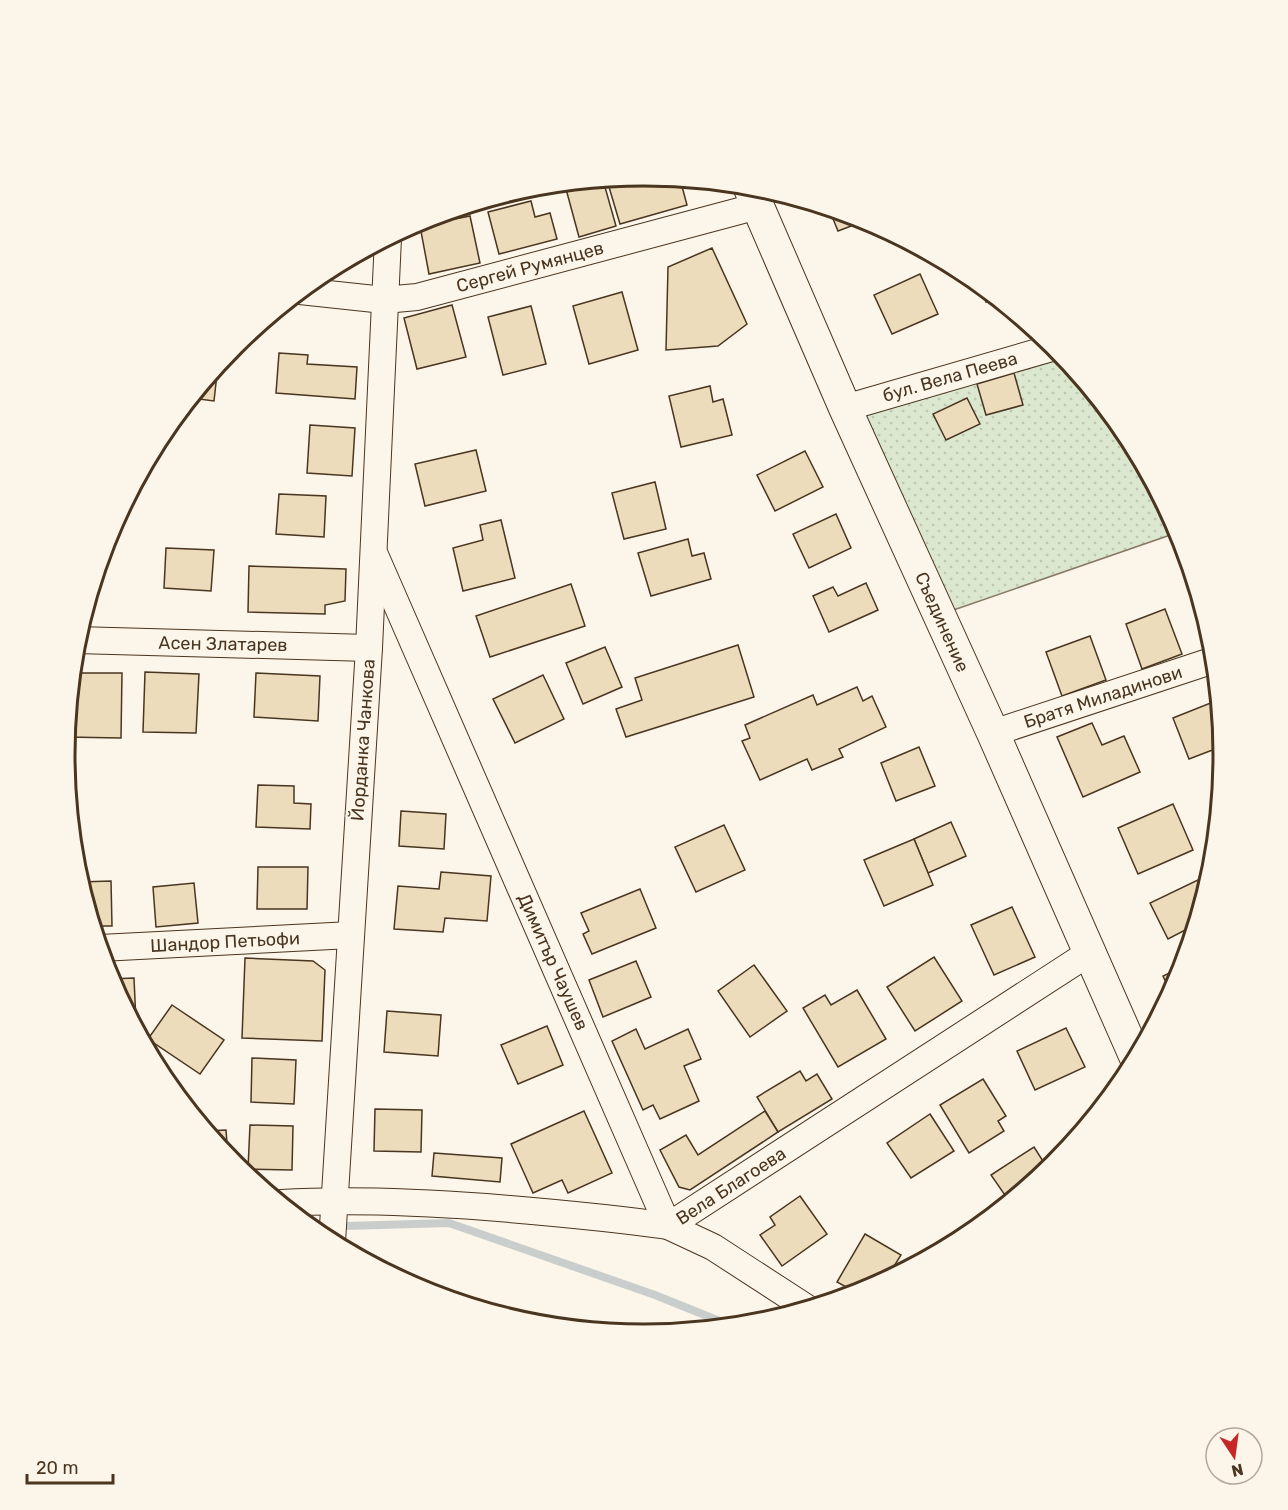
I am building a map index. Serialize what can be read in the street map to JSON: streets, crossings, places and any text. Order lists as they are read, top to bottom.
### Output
{
  "streets": {
    "street": [
      "Сергей Румянцев",
      "бул. Вела Пеева",
      "Съединение",
      "Асен Златарев",
      "Братя Миладинови",
      "Йорданка Чанкова",
      "Шандор Петьофи",
      "Димитър Чаушев",
      "Вела Благоева"
    ]
  },
  "crossings": [
    ["Сергей Румянцев", "Йорданка Чанкова"],
    ["бул. Вела Пеева", "Съединение"],
    ["Съединение", "Братя Миладинови"],
    ["Съединение", "Вела Благоева"],
    ["Асен Златарев", "Йорданка Чанкова"],
    ["Йорданка Чанкова", "Шандор Петьофи"],
    ["Йорданка Чанкова", "Димитър Чаушев"],
    ["Йорданка Чанкова", "Вела Благоева"],
    ["Димитър Чаушев", "Вела Благоева"]
  ],
  "scale_bar": "20 m",
  "north": "bottom"
}
